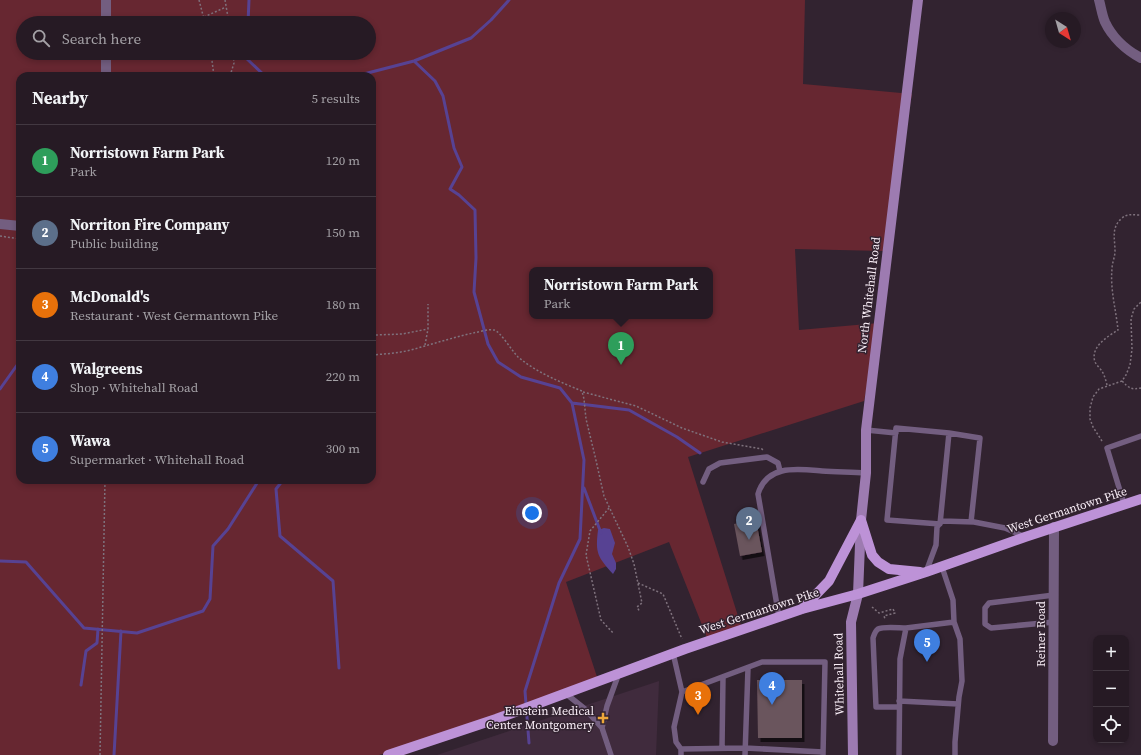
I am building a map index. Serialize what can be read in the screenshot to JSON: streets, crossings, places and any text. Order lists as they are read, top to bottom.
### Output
{
  "streets": {
    "main road": ["North Whitehall Road", "West Germantown Pike", "Whitehall Road"],
    "street": ["Reiner Road"]
  },
  "crossings": [
    ["North Whitehall Road", "West Germantown Pike"],
    ["North Whitehall Road", "Whitehall Road"],
    ["West Germantown Pike", "Reiner Road"],
    ["West Germantown Pike", "Whitehall Road"]
  ],
  "places": {
    "health": ["Einstein Medical Center Montgomery"]
  },
  "north": "bottom right",
  "page": {
    "search": "Search here",
    "heading": ["Nearby", "5 results"],
    "list": [
      {
        "mark": "1",
        "name": "Norristown Farm Park",
        "note": "Park",
        "value": "120 m"
      },
      {
        "mark": "2",
        "name": "Norriton Fire Company",
        "note": "Public building",
        "value": "150 m"
      },
      {
        "mark": "3",
        "name": "McDonald's",
        "note": "Restaurant · West Germantown Pike",
        "value": "180 m"
      },
      {
        "mark": "4",
        "name": "Walgreens",
        "note": "Shop · Whitehall Road",
        "value": "220 m"
      },
      {
        "mark": "5",
        "name": "Wawa",
        "note": "Supermarket · Whitehall Road",
        "value": "300 m"
      }
    ],
    "popup": ["Norristown Farm Park", "Park"],
    "pins": [
      "1",
      "2",
      "5",
      "4",
      "3"
    ],
    "map_buttons": ["+", "−"]
  }
}
